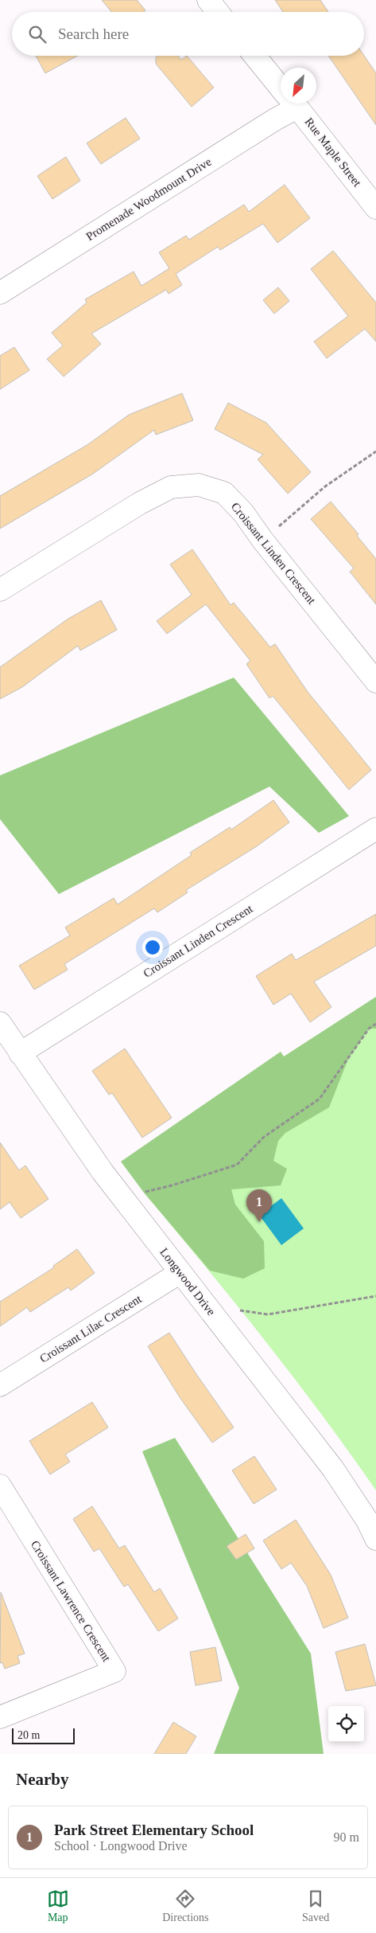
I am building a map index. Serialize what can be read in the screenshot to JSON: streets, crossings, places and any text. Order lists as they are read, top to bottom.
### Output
{
  "streets": {
    "street": [
      "Rue Maple Street",
      "Promenade Woodmount Drive",
      "Croissant Linden Crescent",
      "Longwood Drive",
      "Croissant Lilac Crescent",
      "Croissant Lawrence Crescent"
    ]
  },
  "crossings": [
    ["Croissant Linden Crescent", "Longwood Drive"],
    ["Longwood Drive", "Croissant Lilac Crescent"]
  ],
  "scale_bar": "20 m",
  "north": "bottom left",
  "page": {
    "search": "Search here",
    "pins": "1",
    "scale": "20 m",
    "heading": "Nearby",
    "list": [
      {
        "mark": "1",
        "name": "Park Street Elementary School",
        "note": "School · Longwood Drive",
        "value": "90 m"
      }
    ],
    "nav": ["Map", "Directions", "Saved"]
  }
}
